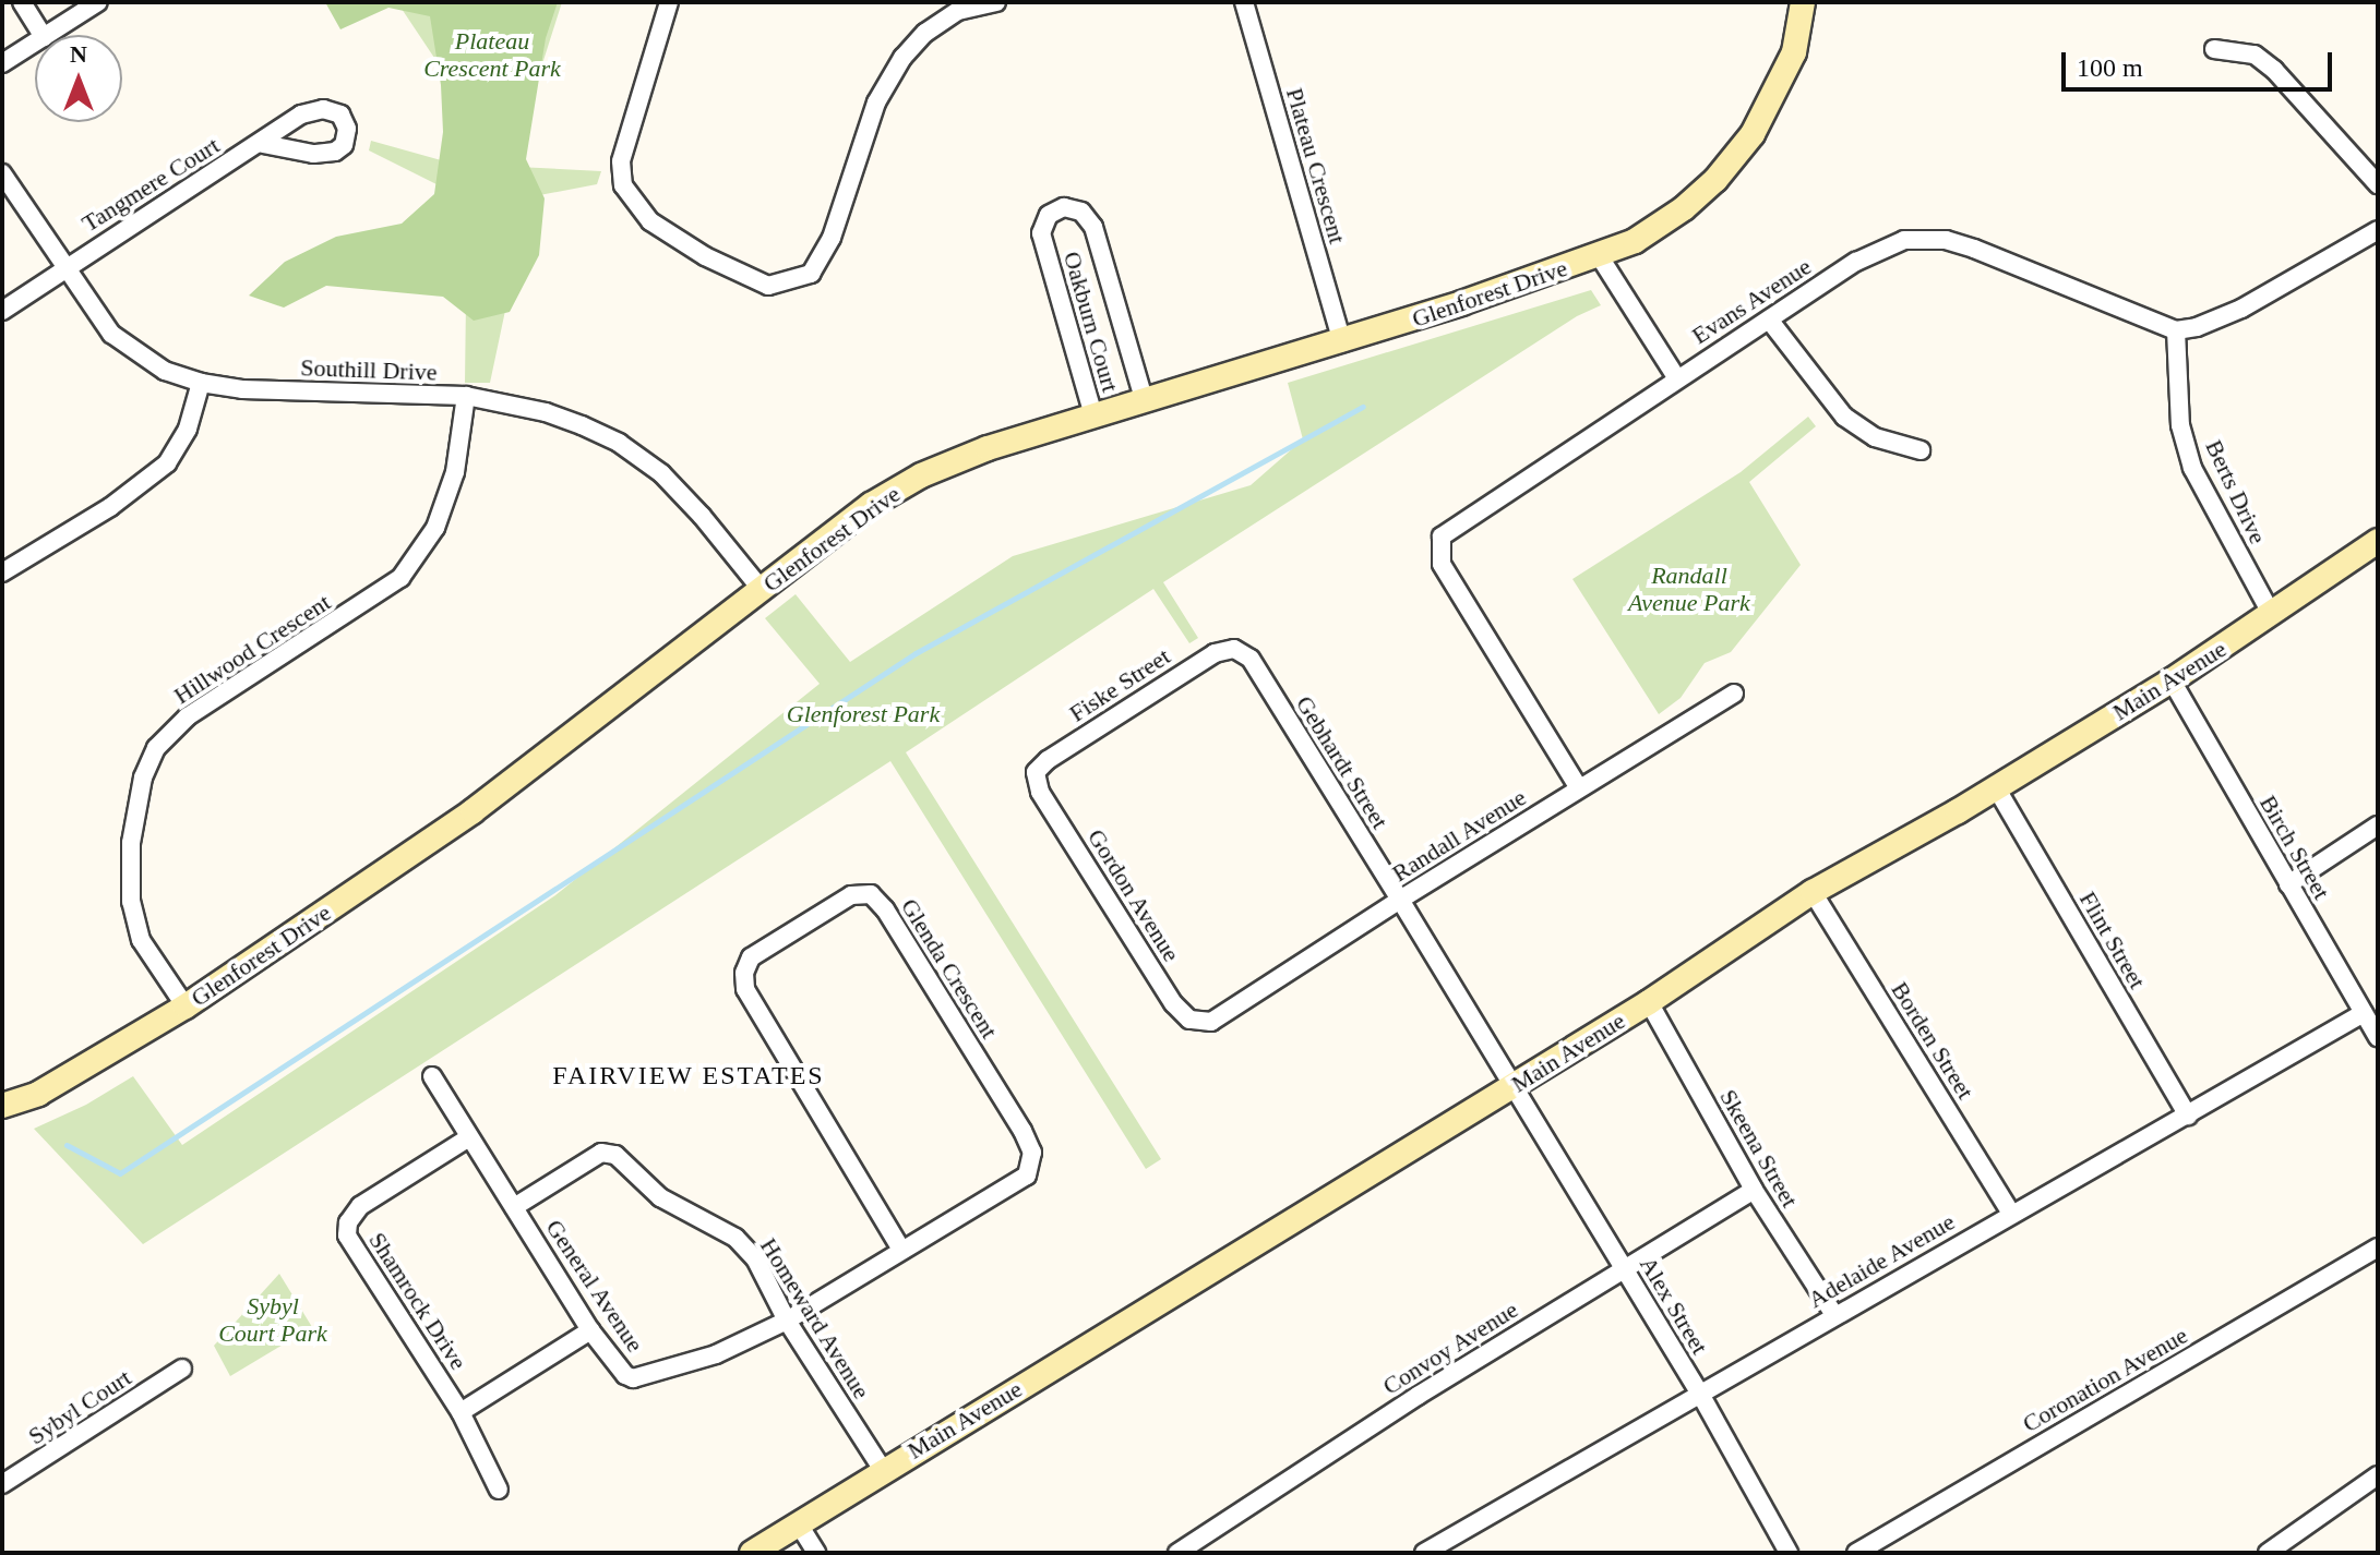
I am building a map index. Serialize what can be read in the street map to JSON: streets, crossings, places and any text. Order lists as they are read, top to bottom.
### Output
{
  "streets": {
    "street": [
      "Plateau Crescent",
      "Tangmere Court",
      "Glenforest Drive",
      "Evans Avenue",
      "Oakburn Court",
      "Southill Drive",
      "Berts Drive",
      "Hillwood Crescent",
      "Main Avenue",
      "Fiske Street",
      "Gebhardt Street",
      "Randall Avenue",
      "Birch Street",
      "Gordon Avenue",
      "Flint Street",
      "Glenda Crescent",
      "Borden Street",
      "Skeena Street",
      "Adelaide Avenue",
      "General Avenue",
      "Shamrock Drive",
      "Alex Street",
      "Homeward Avenue",
      "Convoy Avenue",
      "Coronation Avenue",
      "Sybyl Court"
    ]
  },
  "crossings": [
    ["Plateau Crescent", "Glenforest Drive"],
    ["Tangmere Court", "Southill Drive"],
    ["Glenforest Drive", "Oakburn Court"],
    ["Glenforest Drive", "Southill Drive"],
    ["Glenforest Drive", "Hillwood Crescent"],
    ["Evans Avenue", "Berts Drive"],
    ["Evans Avenue", "Randall Avenue"],
    ["Southill Drive", "Hillwood Crescent"],
    ["Berts Drive", "Main Avenue"],
    ["Main Avenue", "Gebhardt Street"],
    ["Main Avenue", "Birch Street"],
    ["Main Avenue", "Flint Street"],
    ["Main Avenue", "Borden Street"],
    ["Main Avenue", "Skeena Street"],
    ["Main Avenue", "Alex Street"],
    ["Main Avenue", "Homeward Avenue"],
    ["Fiske Street", "Gebhardt Street"],
    ["Fiske Street", "Gordon Avenue"],
    ["Gebhardt Street", "Randall Avenue"],
    ["Gebhardt Street", "Alex Street"],
    ["Randall Avenue", "Gordon Avenue"],
    ["Birch Street", "Adelaide Avenue"],
    ["Flint Street", "Adelaide Avenue"],
    ["Glenda Crescent", "General Avenue"],
    ["Glenda Crescent", "Homeward Avenue"],
    ["Borden Street", "Adelaide Avenue"],
    ["Skeena Street", "Adelaide Avenue"],
    ["Skeena Street", "Convoy Avenue"],
    ["Adelaide Avenue", "Alex Street"],
    ["General Avenue", "Shamrock Drive"],
    ["General Avenue", "Homeward Avenue"],
    ["Alex Street", "Convoy Avenue"]
  ],
  "districts": ["FAIRVIEW ESTATES"],
  "parks": [
    "Plateau Crescent Park",
    "Randall Avenue Park",
    "Glenforest Park",
    "Sybyl Court Park"
  ],
  "scale_bar": "100 m",
  "north": "top"
}
